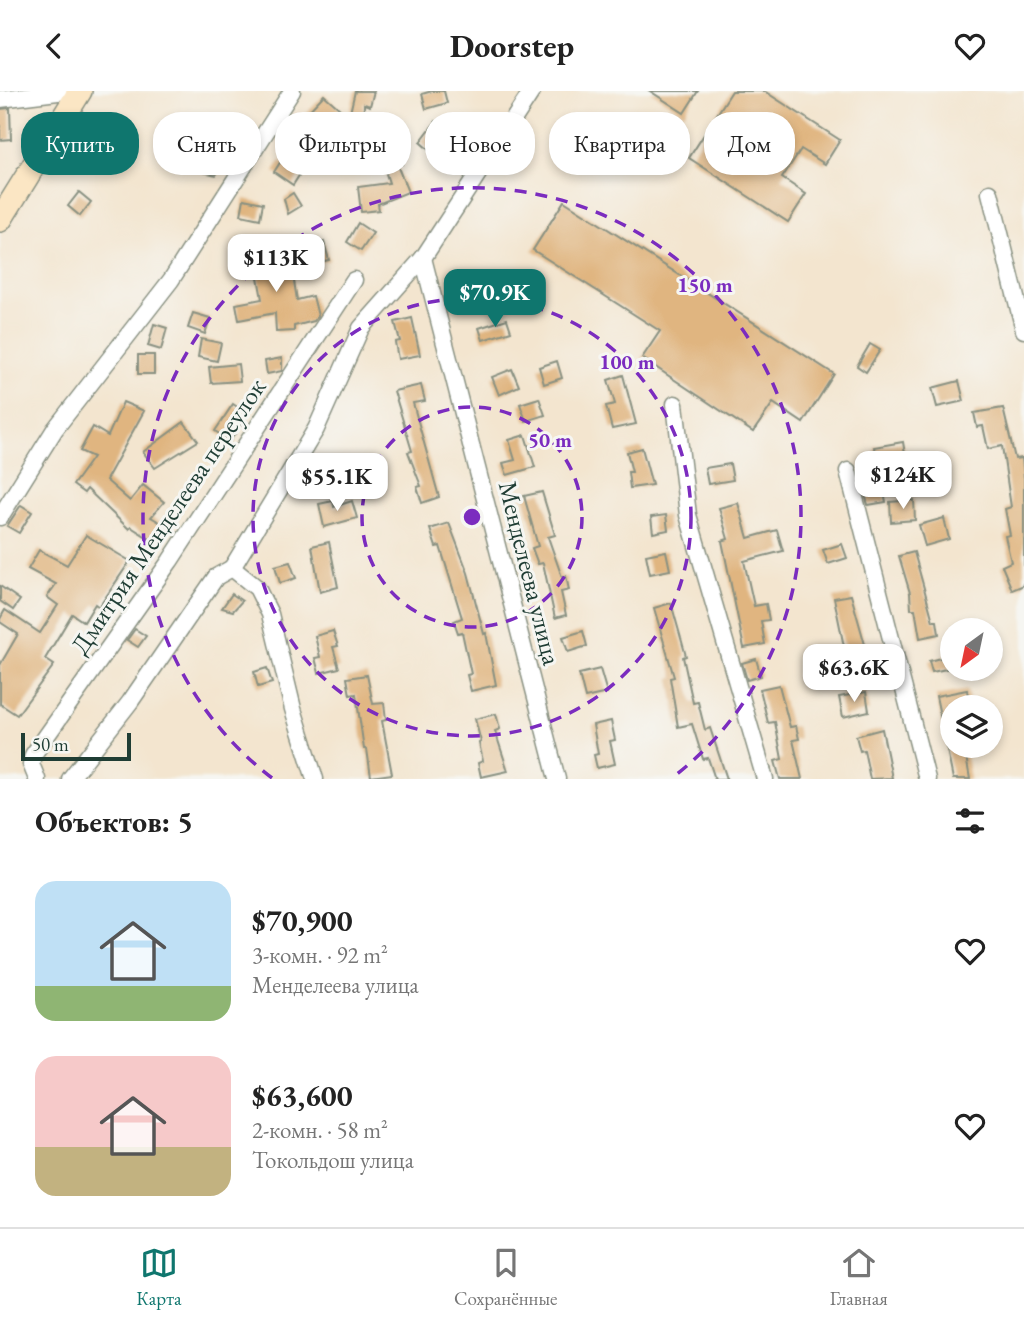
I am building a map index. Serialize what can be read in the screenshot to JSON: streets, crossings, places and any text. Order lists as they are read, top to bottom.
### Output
{
  "streets": {
    "street": ["Дмитрия Менделеева переулок", "Менделеева улица"]
  },
  "scale_bar": "50 m",
  "north": "bottom left",
  "page": {
    "header": "Doorstep",
    "chip": [
      "Купить",
      "Снять",
      "Фильтры",
      "Новое",
      "Квартира",
      "Дом"
    ],
    "price": [
      "$113K",
      "$70.9K",
      "$124K",
      "$55.1K",
      "$63.6K"
    ],
    "scale": "50 m",
    "heading": "Объектов: 5",
    "list": [
      {
        "name": "$70,900",
        "note": "3-комн. · 92 m² · Менделеева улица"
      },
      {
        "name": "$63,600",
        "note": "2-комн. · 58 m² · Токольдош улица"
      }
    ],
    "tabs": ["Карта", "Сохранённые", "Главная"]
  },
  "rings": ["150 m", "100 m", "50 m"]
}
